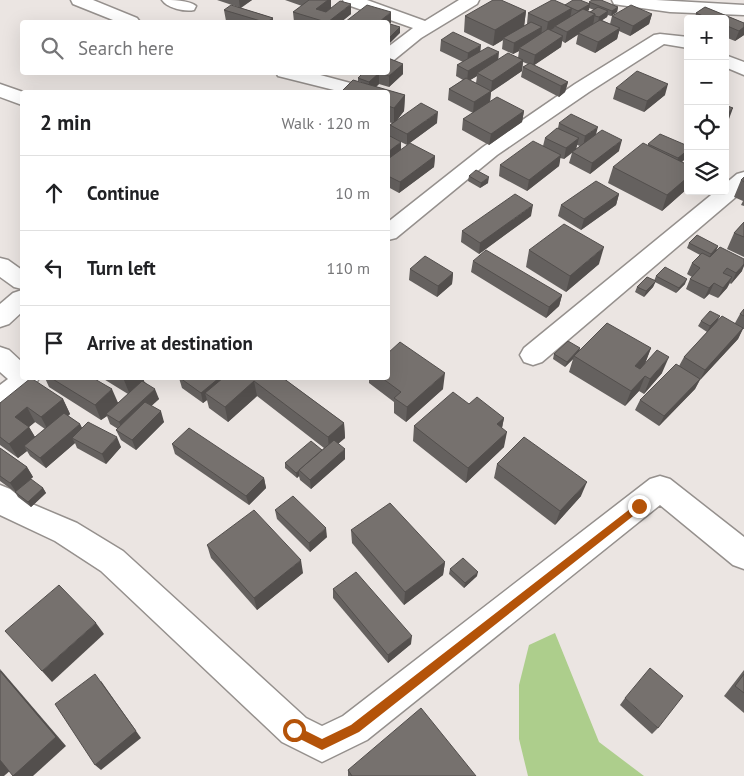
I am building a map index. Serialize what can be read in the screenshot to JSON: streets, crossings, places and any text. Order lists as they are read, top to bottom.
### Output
{
  "page": {
    "map_buttons": ["+", "−"],
    "search": "Search here",
    "heading": ["2 min", "Walk · 120 m"],
    "list": [
      ["Continue", "10 m"],
      ["Turn left", "110 m"],
      "Arrive at destination"
    ]
  }
}
